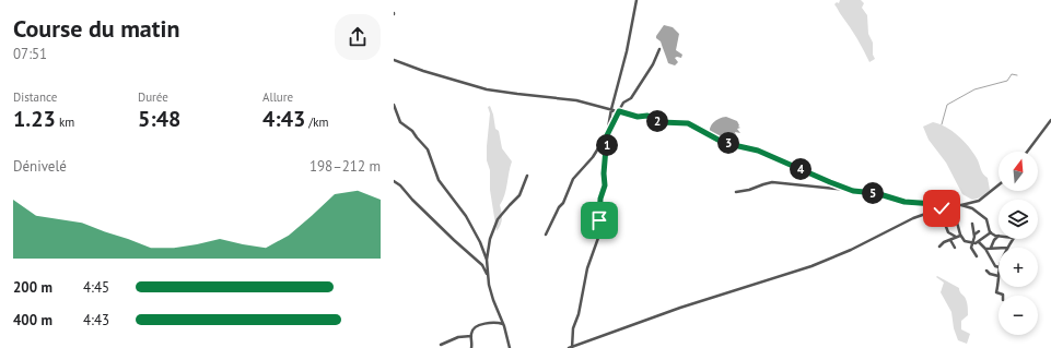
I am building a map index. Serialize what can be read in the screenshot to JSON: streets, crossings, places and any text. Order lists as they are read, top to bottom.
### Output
{
  "north": "top",
  "page": {
    "heading": ["Course du matin", "07:51"],
    "stats": [
      ["Distance", "1.23 km"],
      ["Durée", "5:48"],
      ["Allure", "4:43 /km"]
    ],
    "pins": [
      "2",
      "3",
      "1",
      "4",
      "5"
    ],
    "chart": ["Dénivelé", "198–212 m"],
    "map_buttons": ["+", "−"],
    "list": [
      {
        "name": "200 m",
        "note": "4:45"
      },
      {
        "name": "400 m",
        "note": "4:43"
      }
    ]
  }
}
